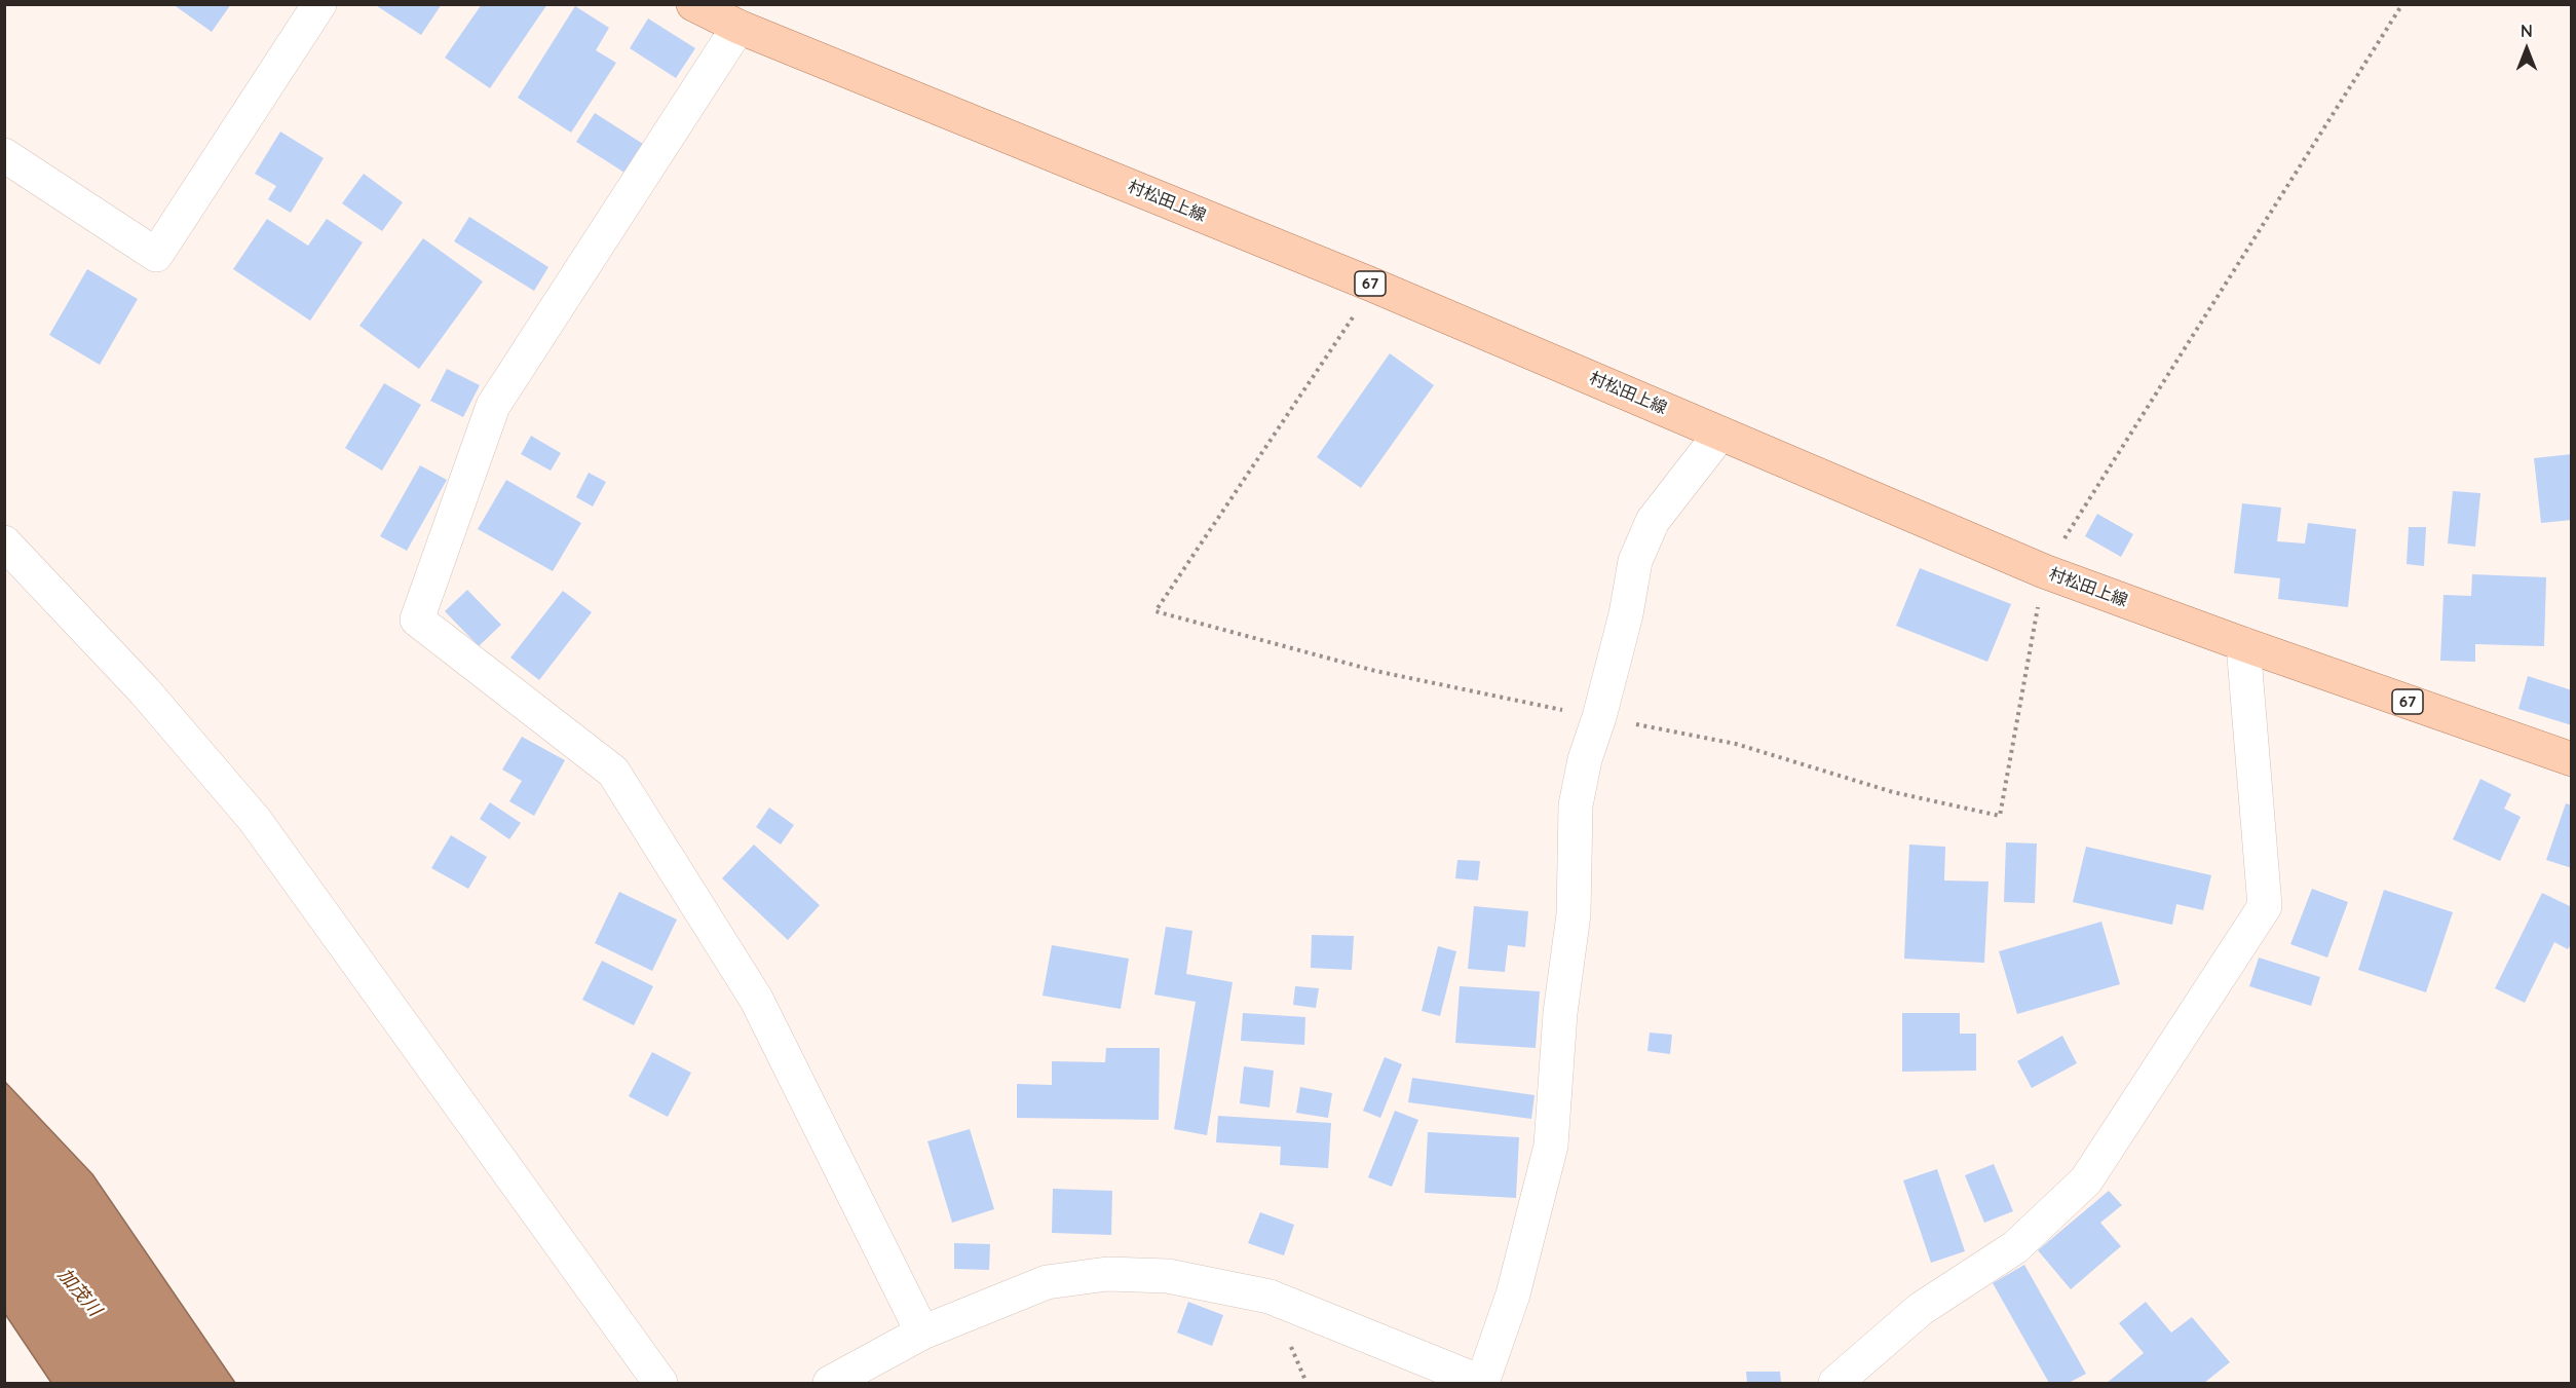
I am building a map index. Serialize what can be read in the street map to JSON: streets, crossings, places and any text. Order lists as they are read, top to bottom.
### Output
{
  "streets": {
    "main road": ["村松田上線", "67"]
  },
  "water": ["加茂川"],
  "north": "top"
}
